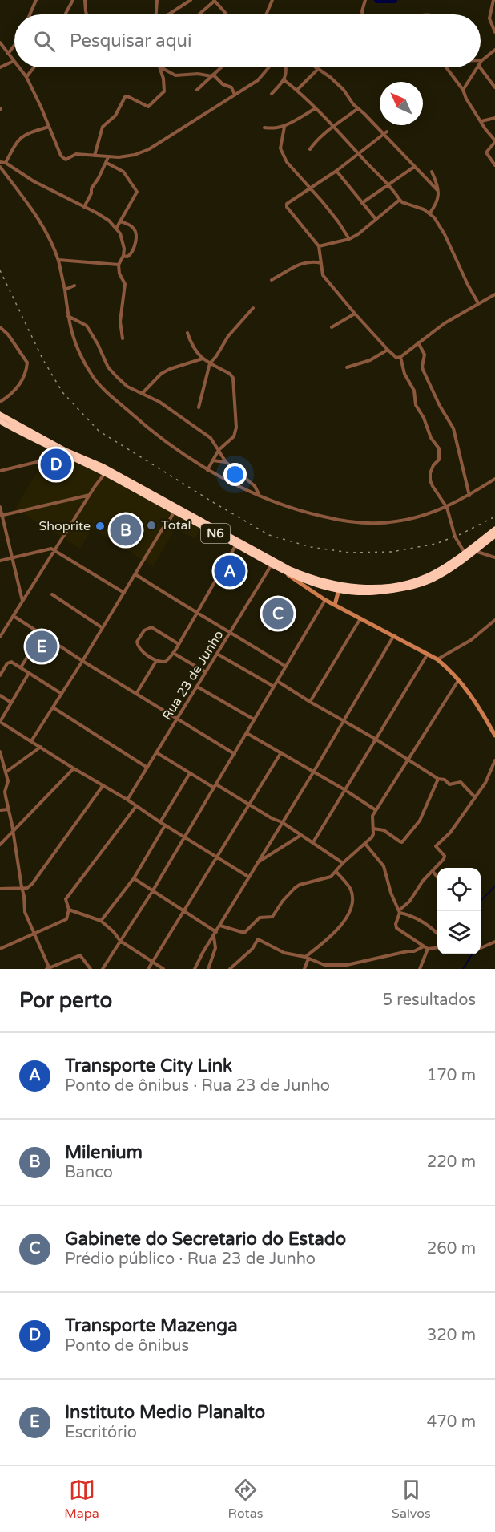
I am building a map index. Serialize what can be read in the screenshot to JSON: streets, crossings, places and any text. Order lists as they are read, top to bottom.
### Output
{
  "streets": {
    "highway": ["N6"],
    "street": ["Rua 23 de Junho"]
  },
  "crossings": [
    ["N6", "Rua 23 de Junho"]
  ],
  "places": ["Total", "Shoprite"],
  "north": "top left",
  "page": {
    "search": "Pesquisar aqui",
    "pins": [
      "D",
      "B",
      "A",
      "C",
      "E"
    ],
    "heading": ["Por perto", "5 resultados"],
    "list": [
      {
        "mark": "A",
        "name": "Transporte City Link",
        "note": "Ponto de ônibus · Rua 23 de Junho",
        "value": "170 m"
      },
      {
        "mark": "B",
        "name": "Milenium",
        "note": "Banco",
        "value": "220 m"
      },
      {
        "mark": "C",
        "name": "Gabinete do Secretario do Estado",
        "note": "Prédio público · Rua 23 de Junho",
        "value": "260 m"
      },
      {
        "mark": "D",
        "name": "Transporte Mazenga",
        "note": "Ponto de ônibus",
        "value": "320 m"
      },
      {
        "mark": "E",
        "name": "Instituto Medio Planalto",
        "note": "Escritório",
        "value": "470 m"
      }
    ],
    "nav": ["Mapa", "Rotas", "Salvos"]
  }
}
